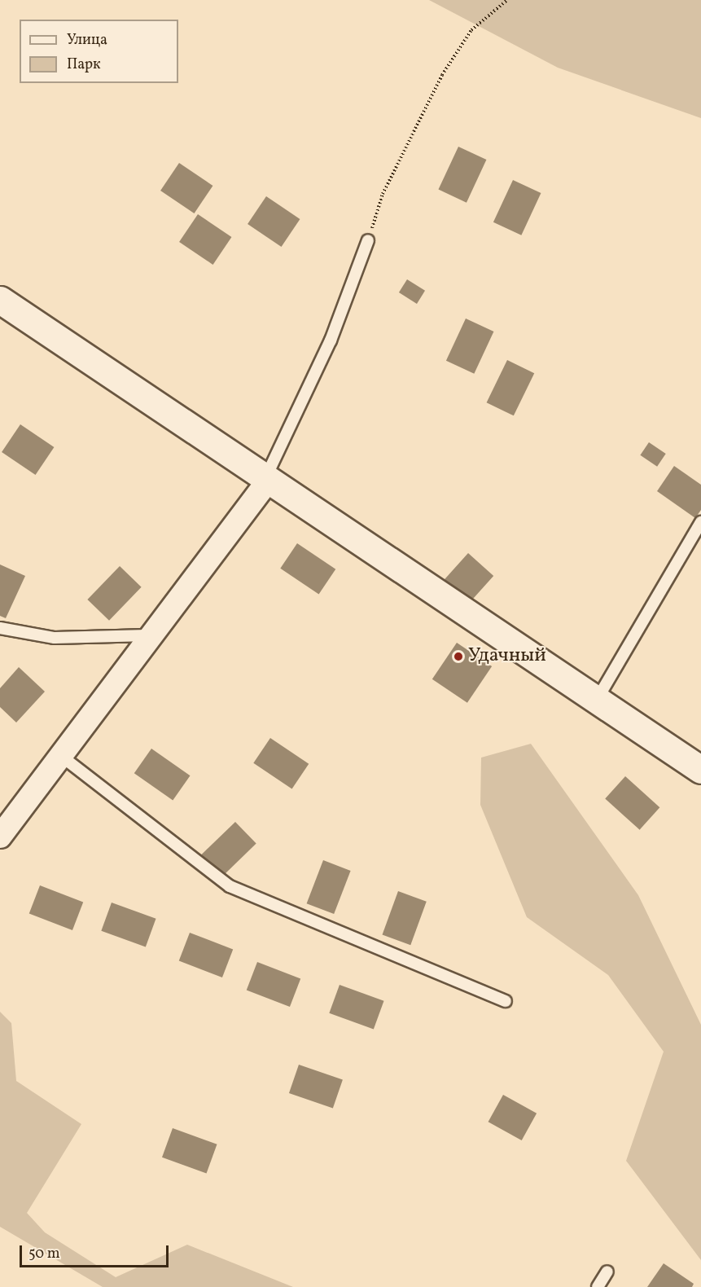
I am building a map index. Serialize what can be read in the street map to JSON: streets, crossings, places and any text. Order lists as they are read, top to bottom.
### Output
{
  "places": ["Удачный"],
  "legend": ["Улица", "Парк"],
  "scale_bar": "50 m"
}
